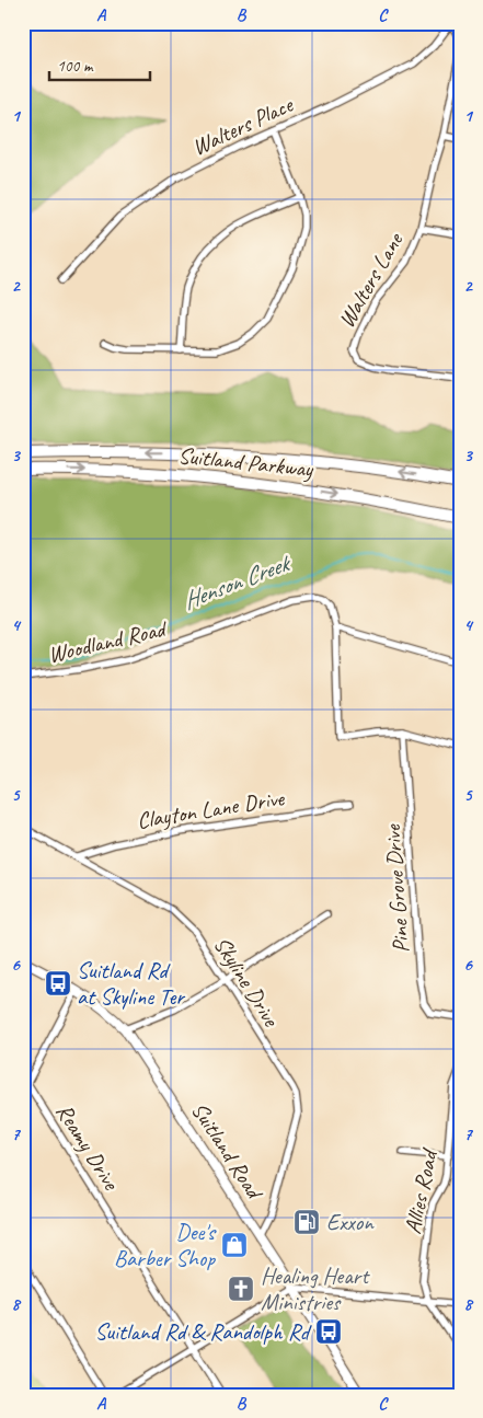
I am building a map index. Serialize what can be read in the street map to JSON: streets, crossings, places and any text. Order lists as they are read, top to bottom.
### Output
{
  "streets": {
    "highway": ["Suitland Parkway"],
    "main road": ["Suitland Road"],
    "street": [
      "Walters Place",
      "Walters Lane",
      "Woodland Road",
      "Clayton Lane Drive",
      "Pine Grove Drive",
      "Skyline Drive",
      "Reamy Drive",
      "Allies Road"
    ]
  },
  "crossings": [
    ["Clayton Lane Drive", "Skyline Drive"],
    ["Skyline Drive", "Suitland Road"]
  ],
  "water": ["Henson Creek"],
  "places": {
    "bus stop": ["Suitland Rd at Skyline Ter", "Suitland Rd & Randolph Rd"],
    "fuel station": ["Exxon"],
    "shop": ["Dee's Barber Shop"],
    "church": ["Healing Heart Ministries"]
  },
  "scale_bar": "100 m",
  "grid": {
    "columns": ["A", "B", "C"],
    "rows": [
      "1",
      "2",
      "3",
      "4",
      "5",
      "6",
      "7",
      "8"
    ]
  }
}
